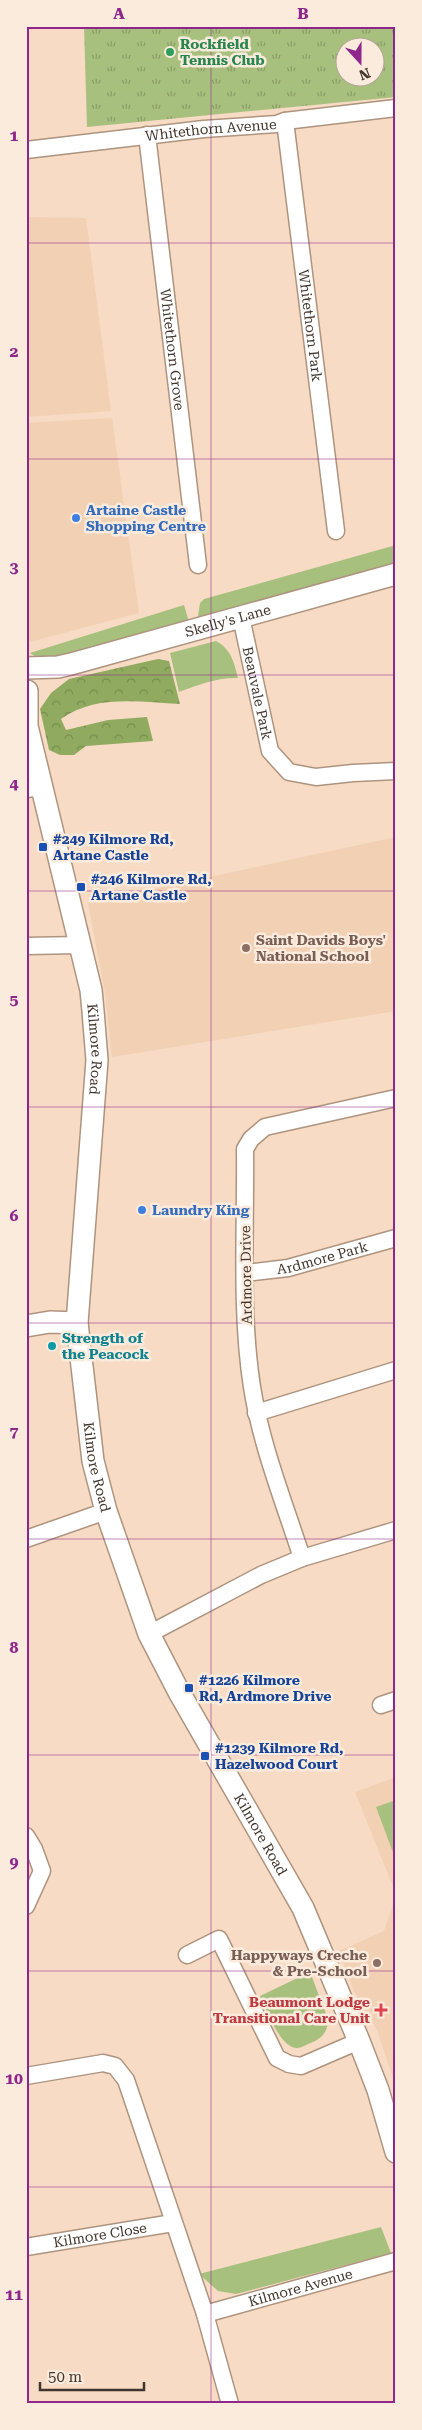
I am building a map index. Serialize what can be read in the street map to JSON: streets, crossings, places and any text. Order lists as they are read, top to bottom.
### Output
{
  "streets": {
    "street": [
      "Whitethorn Avenue",
      "Whitethorn Park",
      "Whitethorn Grove",
      "Skelly's Lane",
      "Beauvale Park",
      "Kilmore Road",
      "Ardmore Park",
      "Ardmore Drive",
      "Kilmore Close",
      "Kilmore Avenue"
    ]
  },
  "crossings": [
    ["Whitethorn Avenue", "Whitethorn Park"],
    ["Whitethorn Avenue", "Whitethorn Grove"],
    ["Skelly's Lane", "Beauvale Park"],
    ["Skelly's Lane", "Kilmore Road"],
    ["Ardmore Park", "Ardmore Drive"]
  ],
  "places": {
    "other": [
      "Rockfield Tennis Club",
      "Artaine Castle Shopping Centre",
      "Saint Davids Boys' National School",
      "Laundry King",
      "Strength of the Peacock",
      "Happyways Creche & Pre-School"
    ],
    "transit": [
      "#249 Kilmore Rd, Artane Castle",
      "#246 Kilmore Rd, Artane Castle",
      "#1226 Kilmore Rd, Ardmore Drive",
      "#1239 Kilmore Rd, Hazelwood Court"
    ],
    "health": ["Beaumont Lodge Transitional Care Unit"]
  },
  "scale_bar": "50 m",
  "north": "bottom",
  "grid": {
    "columns": ["A", "B"],
    "rows": [
      "1",
      "2",
      "3",
      "4",
      "5",
      "6",
      "7",
      "8",
      "9",
      "10",
      "11"
    ]
  }
}
